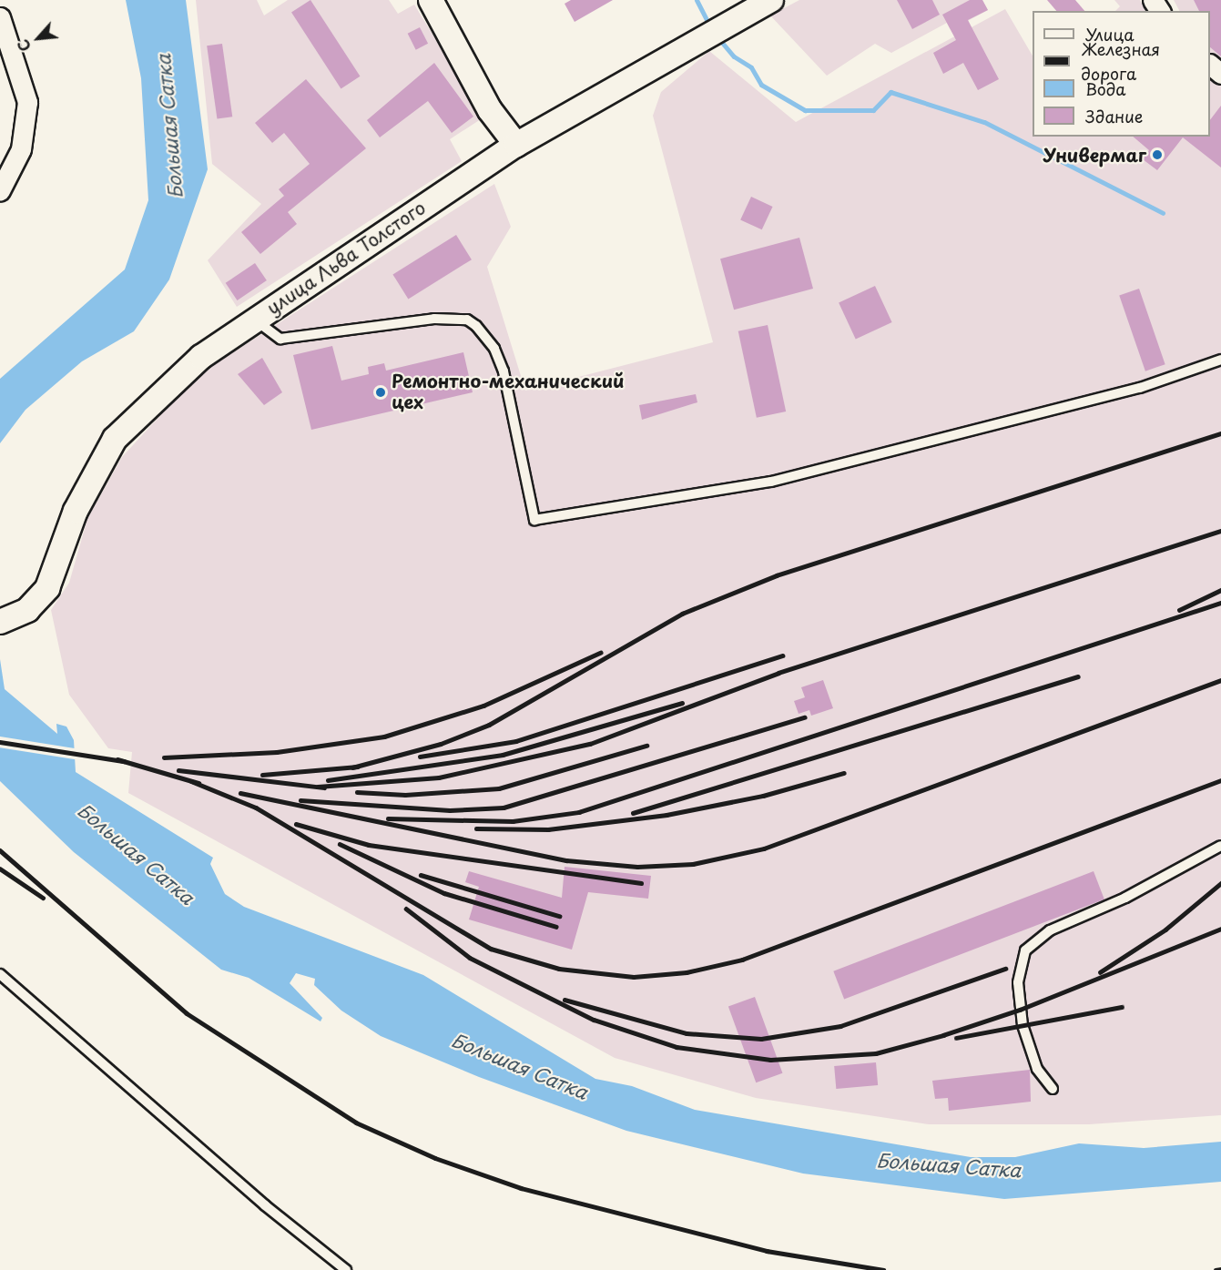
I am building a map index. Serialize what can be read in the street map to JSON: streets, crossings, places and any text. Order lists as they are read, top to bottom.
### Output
{
  "streets": {
    "street": ["улица Льва Толстого"]
  },
  "water": ["Большая Сатка"],
  "places": ["Универмаг", "Ремонтно-механический цех"],
  "legend": [
    "Улица",
    "Железная дорога",
    "Вода",
    "Здание"
  ],
  "north": "bottom left"
}
